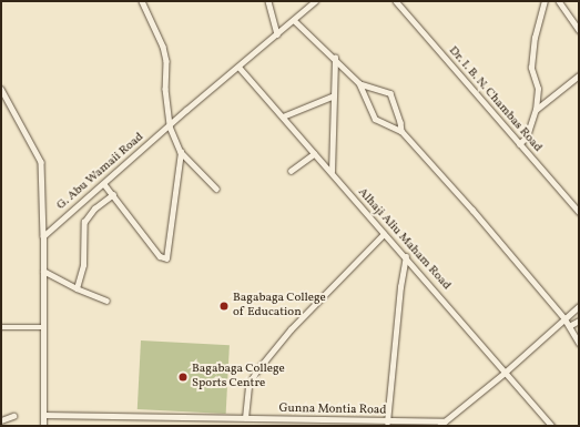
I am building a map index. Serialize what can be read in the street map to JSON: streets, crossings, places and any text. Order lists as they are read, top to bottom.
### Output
{
  "streets": {
    "street": [
      "Dr. I. B. N. Chambas Road",
      "G. Abu Wamaii Road",
      "Alhaji Aliu Maham Road",
      "Gunna Montia Road"
    ]
  },
  "crossings": [
    ["G. Abu Wamaii Road", "Alhaji Aliu Maham Road"]
  ],
  "places": ["Bagabaga College of Education", "Bagabaga College Sports Centre"]
}
